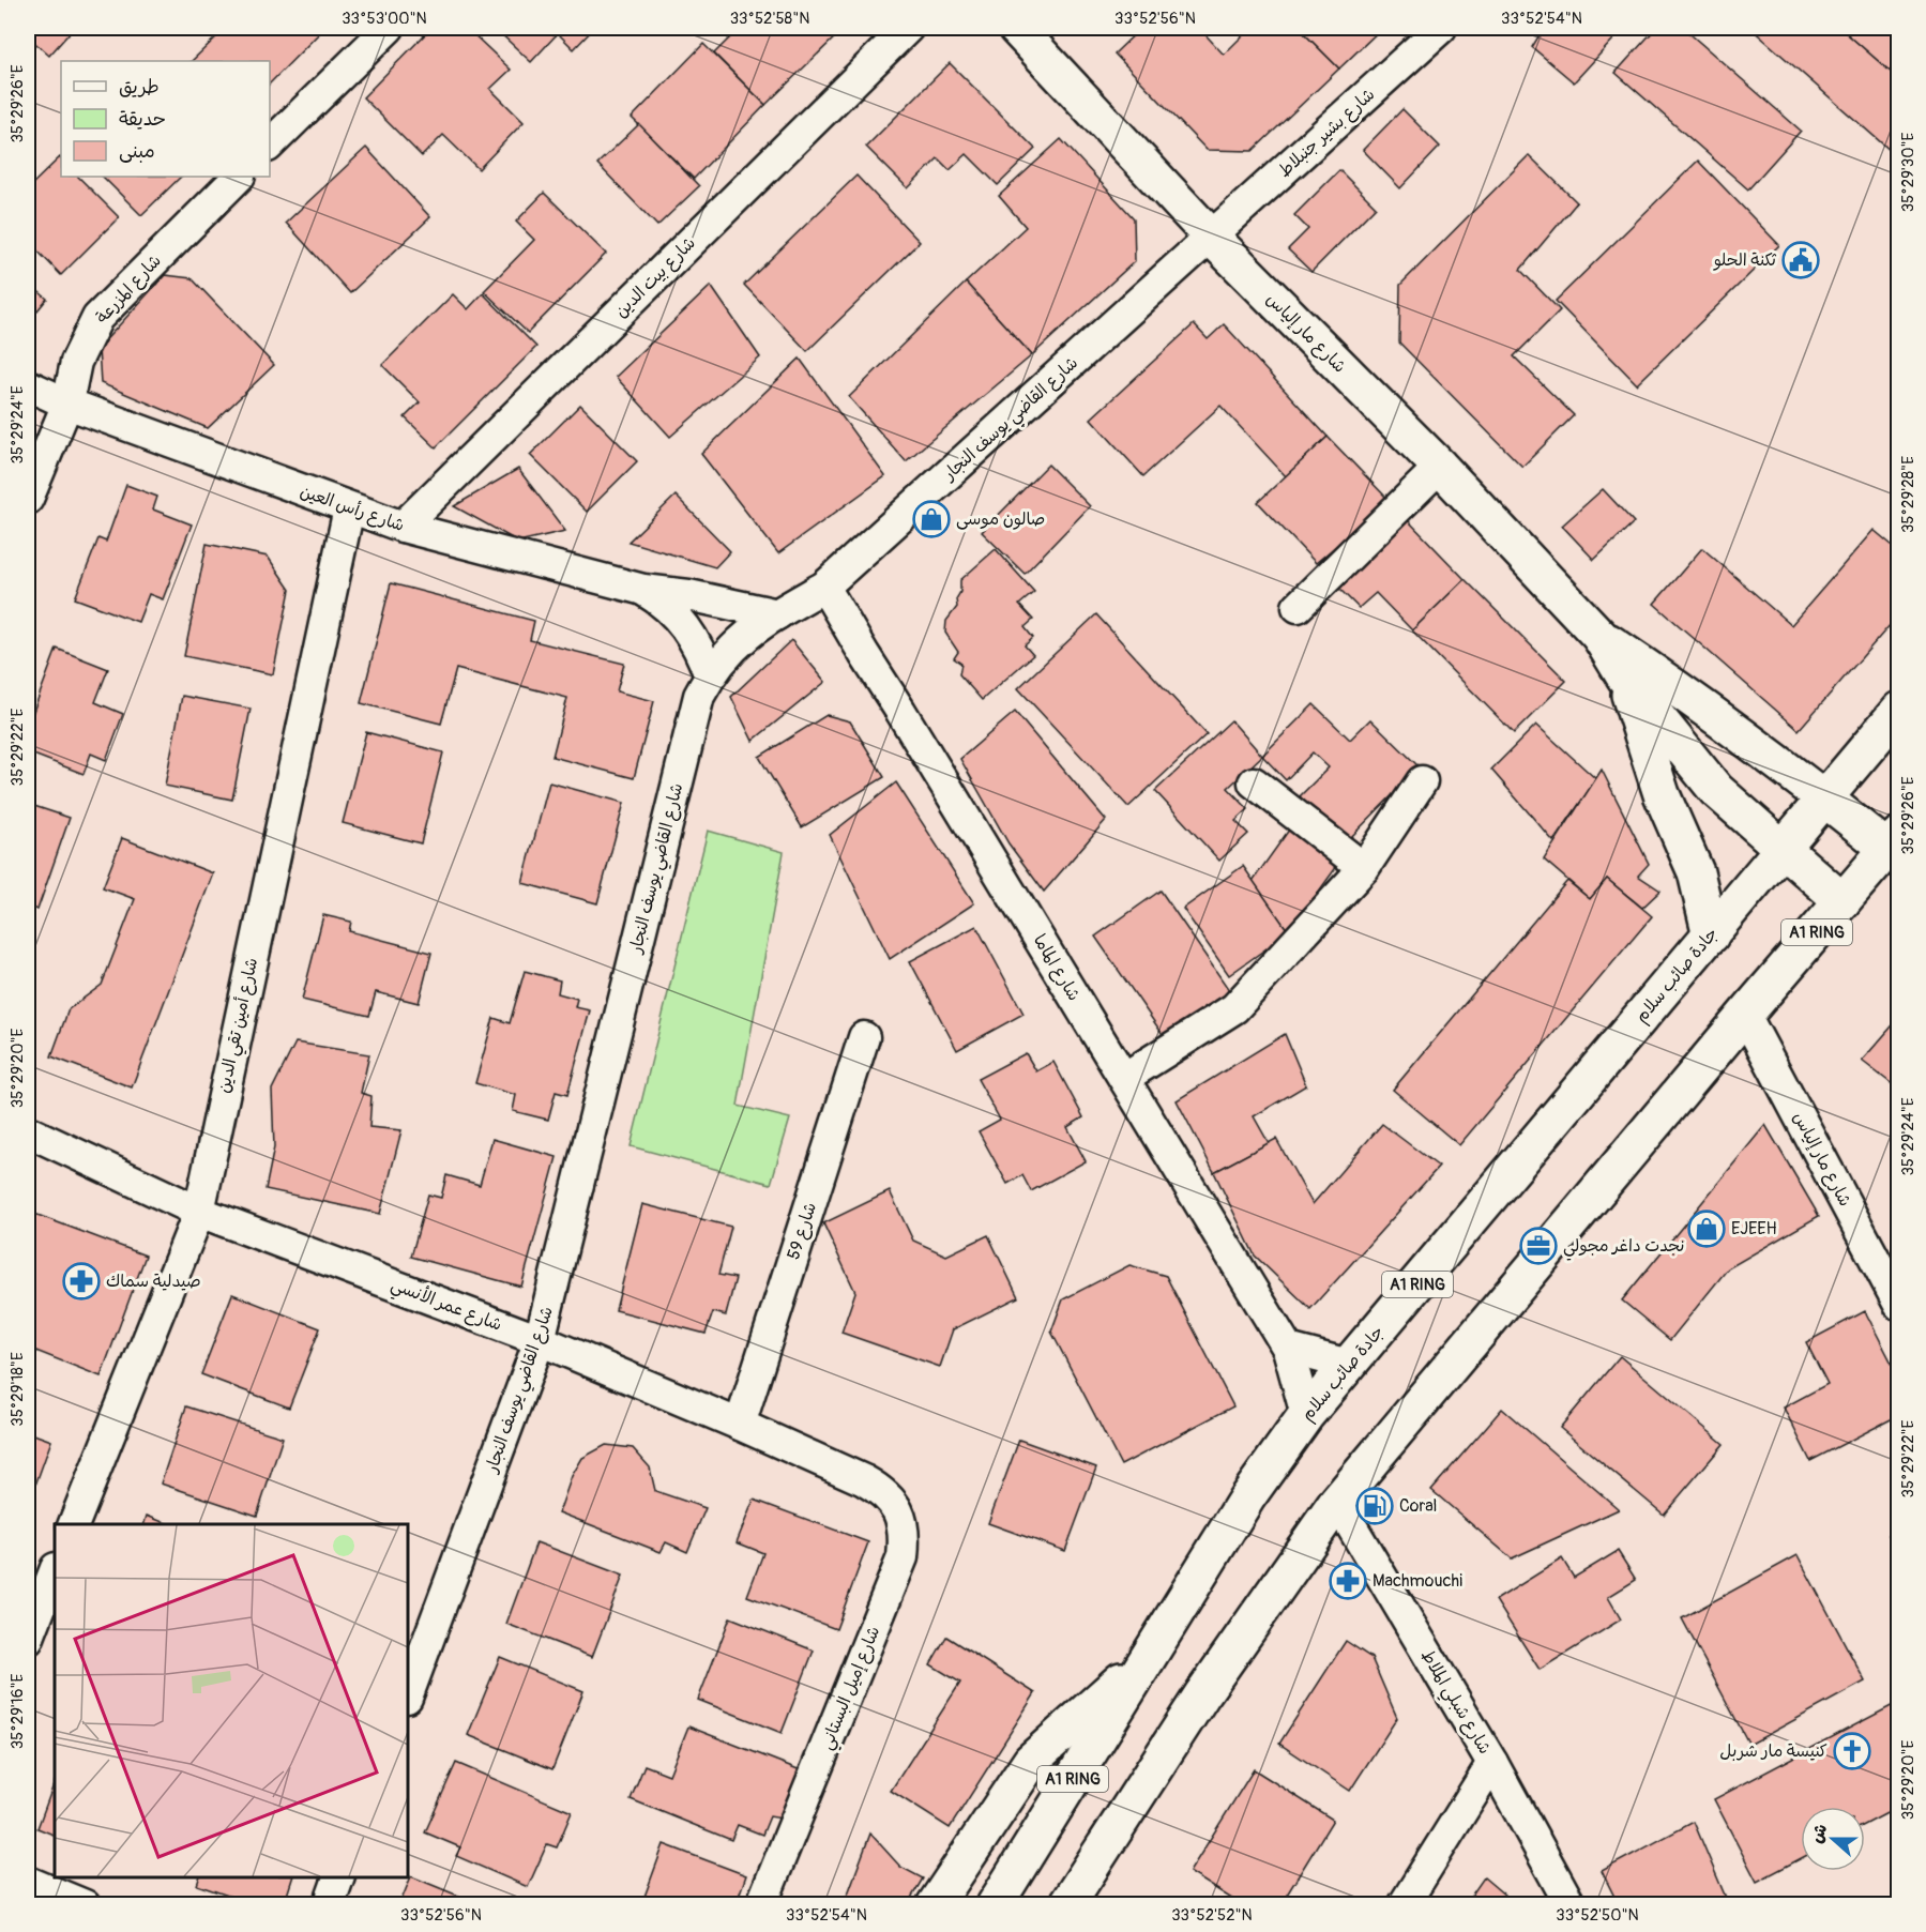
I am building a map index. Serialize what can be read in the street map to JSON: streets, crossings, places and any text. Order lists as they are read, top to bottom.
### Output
{
  "streets": {
    "main road": ["شارع مار إلياس", "A1 RING", "جادة صائب سلام"],
    "street": [
      "شارع بشير جنبلاط",
      "شارع بيت الدين",
      "شارع المزرعة",
      "شارع القاضي يوسف النجار",
      "شارع رأس العين",
      "شارع الماما",
      "شارع أمين تقي الدين",
      "شارع 59",
      "شارع عمر الأنسي",
      "شارع إميل البستاني",
      "شارع شبلي الملاط"
    ]
  },
  "crossings": [
    ["شارع بشير جنبلاط", "شارع مار إلياس"],
    ["شارع بشير جنبلاط", "شارع القاضي يوسف النجار"],
    ["شارع بيت الدين", "شارع رأس العين"],
    ["شارع المزرعة", "شارع رأس العين"],
    ["شارع مار إلياس", "شارع القاضي يوسف النجار"],
    ["شارع مار إلياس", "A1 RING"],
    ["شارع القاضي يوسف النجار", "شارع رأس العين"],
    ["شارع القاضي يوسف النجار", "شارع الماما"],
    ["شارع القاضي يوسف النجار", "شارع عمر الأنسي"],
    ["شارع رأس العين", "شارع أمين تقي الدين"],
    ["A1 RING", "شارع شبلي الملاط"],
    ["شارع الماما", "جادة صائب سلام"],
    ["شارع أمين تقي الدين", "شارع عمر الأنسي"],
    ["شارع 59", "شارع عمر الأنسي"],
    ["شارع عمر الأنسي", "شارع إميل البستاني"]
  ],
  "places": {
    "public building": ["ثكنة الحلو"],
    "shop": ["صالون موسى", "EJEEH"],
    "office": ["نجدت داغر مجولي"],
    "pharmacy": ["صيدلية سماك", "Machmouchi"],
    "fuel station": ["Coral"],
    "church": ["كنيسة مار شربل"]
  },
  "legend": ["طريق", "حديقة", "مبنى"],
  "north": "left",
  "coordinates": [
    "33°53'00\"N",
    "33°52'58\"N",
    "33°52'56\"N",
    "33°52'54\"N",
    "35°29'26\"E",
    "35°29'30\"E",
    "35°29'24\"E",
    "35°29'28\"E",
    "35°29'22\"E",
    "35°29'20\"E",
    "35°29'18\"E",
    "35°29'16\"E",
    "33°52'52\"N",
    "33°52'50\"N"
  ]
}
